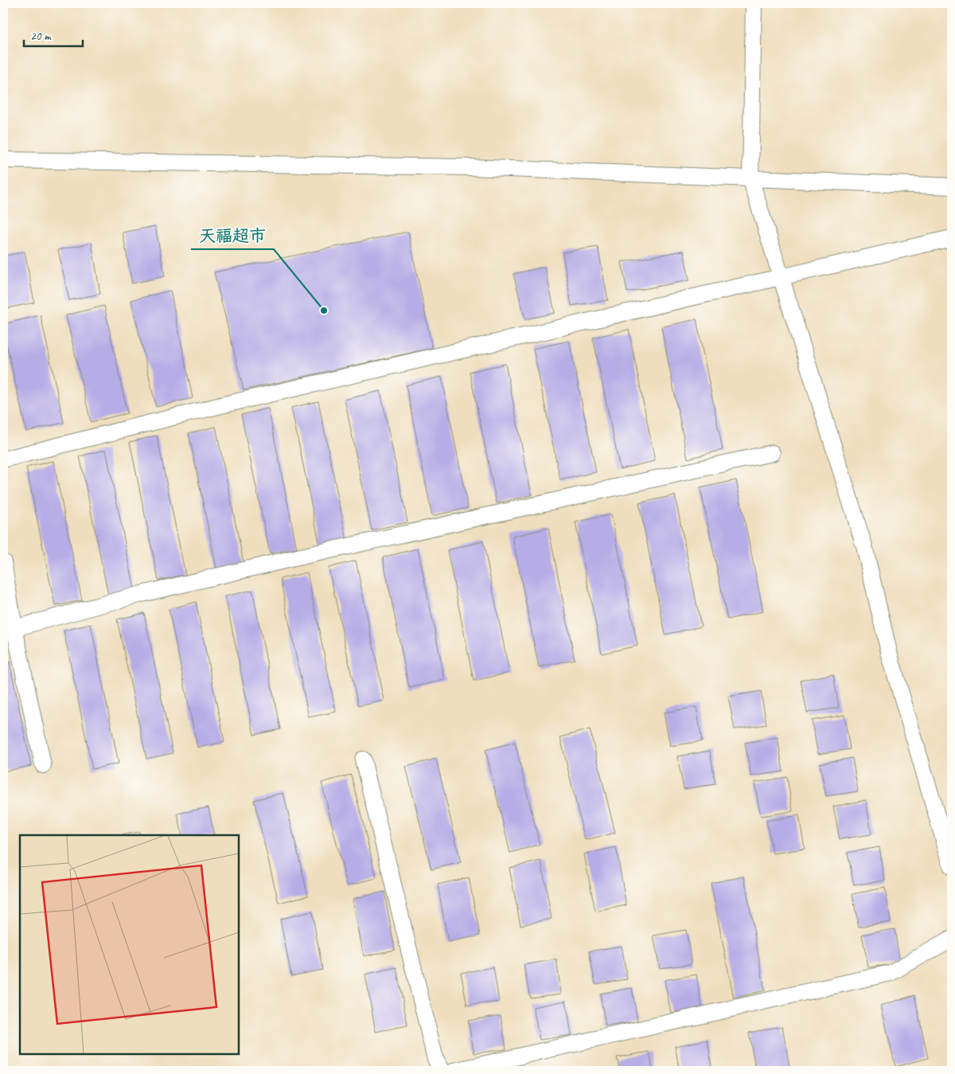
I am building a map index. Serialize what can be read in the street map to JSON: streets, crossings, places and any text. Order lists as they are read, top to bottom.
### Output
{
  "places": ["天福超市"],
  "scale_bar": "20 m"
}
